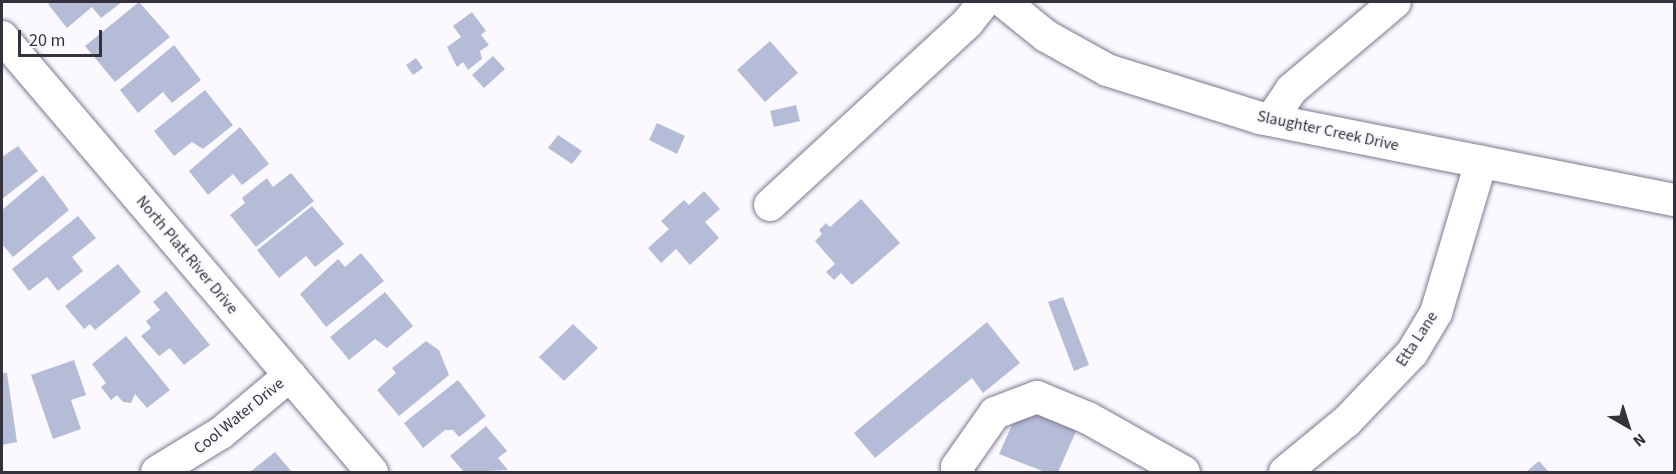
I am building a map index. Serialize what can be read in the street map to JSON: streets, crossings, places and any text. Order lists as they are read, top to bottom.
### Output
{
  "streets": {
    "street": [
      "Slaughter Creek Drive",
      "North Platt River Drive",
      "Etta Lane",
      "Cool Water Drive"
    ]
  },
  "crossings": [
    ["Slaughter Creek Drive", "Etta Lane"],
    ["North Platt River Drive", "Cool Water Drive"]
  ],
  "scale_bar": "20 m",
  "north": "bottom right"
}
